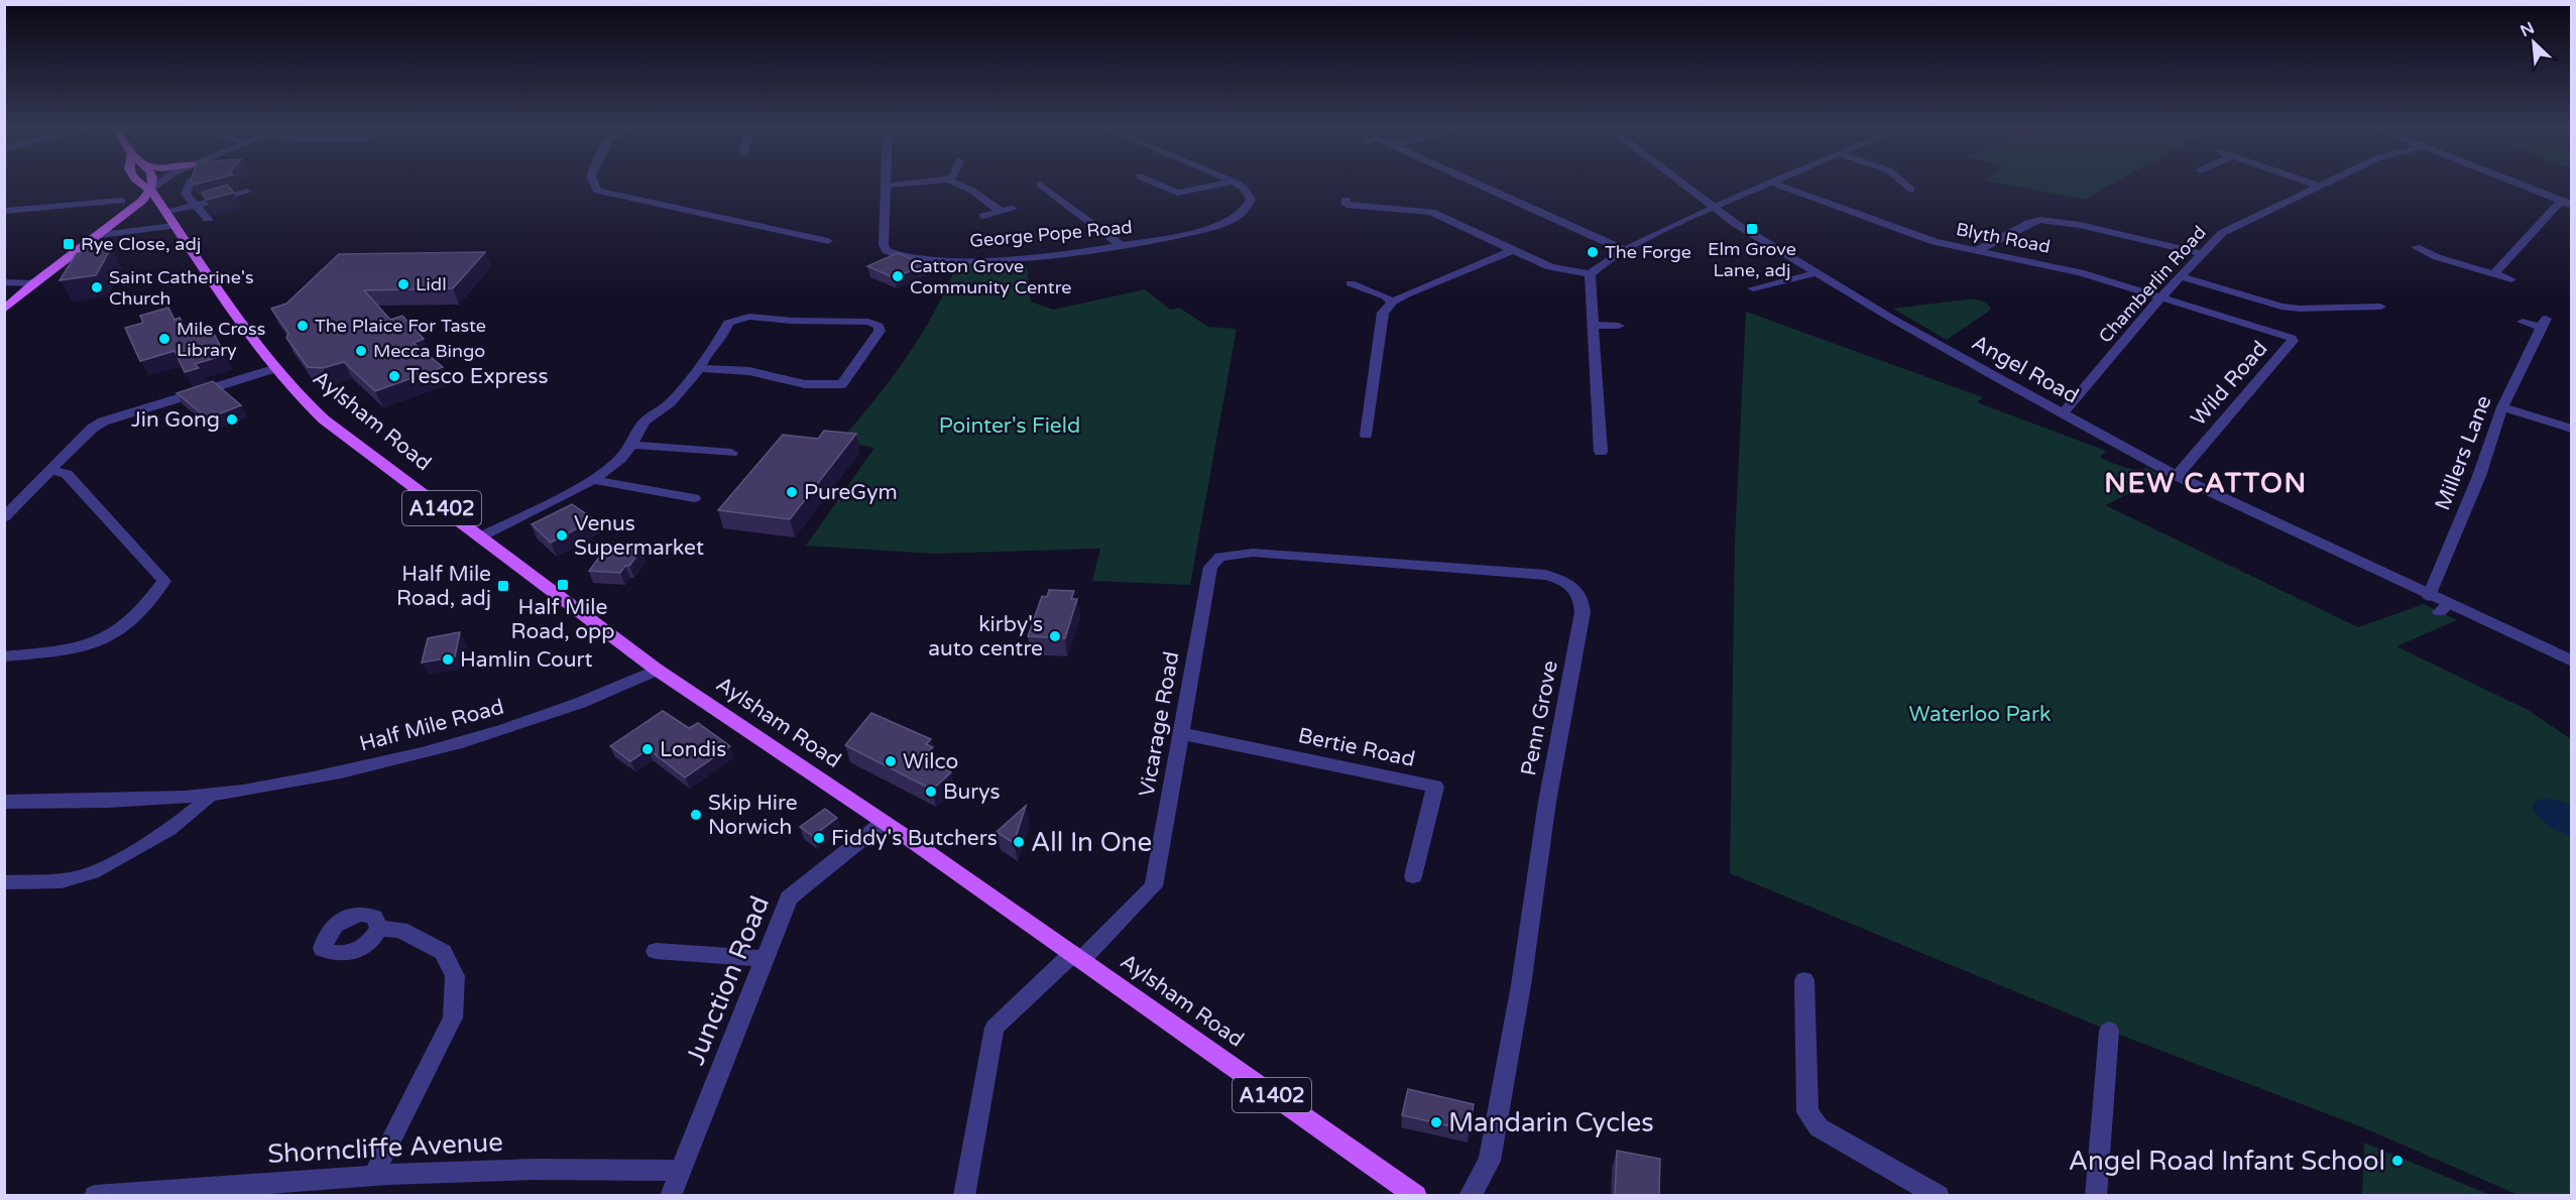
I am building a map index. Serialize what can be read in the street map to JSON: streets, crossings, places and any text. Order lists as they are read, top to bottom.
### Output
{
  "streets": {
    "main road": ["Aylsham Road", "A1402"],
    "street": [
      "George Pope Road",
      "Blyth Road",
      "Chamberlin Road",
      "Angel Road",
      "Wild Road",
      "Millers Lane",
      "Penn Grove",
      "Vicarage Road",
      "Half Mile Road",
      "Bertie Road",
      "Junction Road",
      "Shorncliffe Avenue"
    ]
  },
  "crossings": [
    ["Blyth Road", "Chamberlin Road"],
    ["Blyth Road", "Wild Road"],
    ["Chamberlin Road", "Angel Road"],
    ["Chamberlin Road", "Wild Road"],
    ["Angel Road", "Wild Road"],
    ["Angel Road", "Millers Lane"],
    ["Aylsham Road", "Vicarage Road"],
    ["Aylsham Road", "Half Mile Road"],
    ["Aylsham Road", "Junction Road"],
    ["Penn Grove", "Vicarage Road"],
    ["Vicarage Road", "Bertie Road"],
    ["Junction Road", "Shorncliffe Avenue"]
  ],
  "districts": ["NEW CATTON"],
  "parks": ["Pointer's Field", "Waterloo Park"],
  "places": {
    "transit": [
      "Elm Grove Lane, adj",
      "Rye Close, adj",
      "Half Mile Road, opp",
      "Half Mile Road, adj"
    ],
    "other": [
      "The Forge",
      "Catton Grove Community Centre",
      "Lidl",
      "Saint Catherine's Church",
      "The Plaice For Taste",
      "Mile Cross Library",
      "Mecca Bingo",
      "Tesco Express",
      "Jin Gong",
      "PureGym",
      "Venus Supermarket",
      "kirby's auto centre",
      "Hamlin Court",
      "Londis",
      "Wilco",
      "Burys",
      "Skip Hire Norwich",
      "Fiddy's Butchers",
      "All In One",
      "Mandarin Cycles",
      "Angel Road Infant School"
    ]
  },
  "north": "top left"
}
